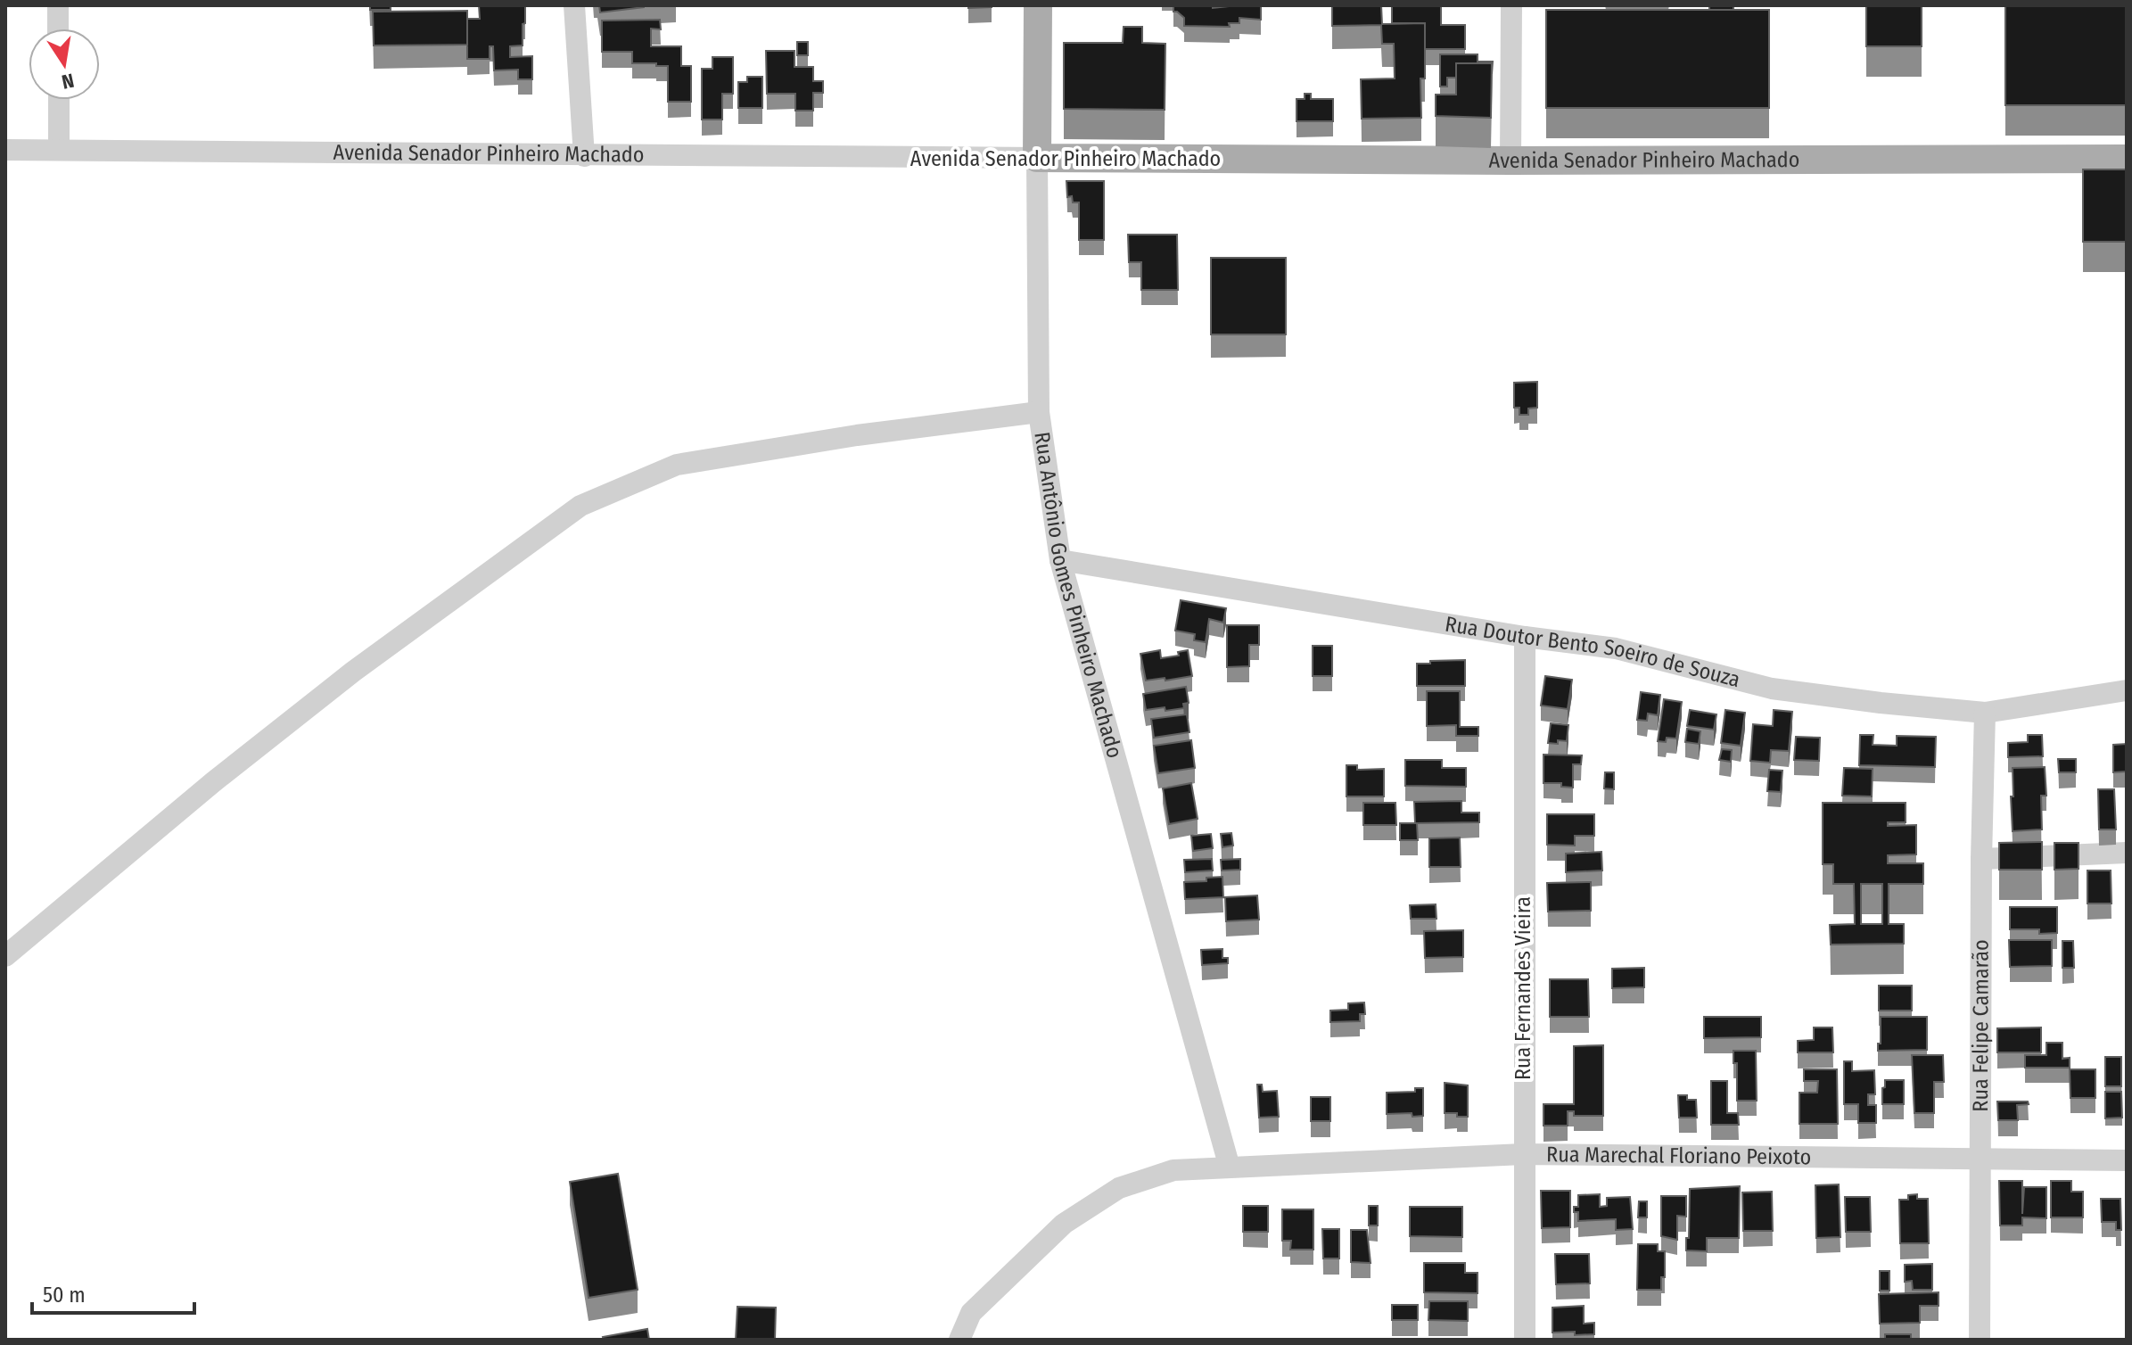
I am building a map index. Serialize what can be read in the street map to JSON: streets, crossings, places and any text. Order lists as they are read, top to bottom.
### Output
{
  "streets": {
    "main road": ["Avenida Senador Pinheiro Machado", "Rua Antônio Gomes Pinheiro Machado"],
    "street": [
      "Rua Doutor Bento Soeiro de Souza",
      "Rua Fernandes Vieira",
      "Rua Felipe Camarão",
      "Rua Marechal Floriano Peixoto"
    ]
  },
  "crossings": [
    ["Avenida Senador Pinheiro Machado", "Rua Antônio Gomes Pinheiro Machado"],
    ["Rua Antônio Gomes Pinheiro Machado", "Rua Doutor Bento Soeiro de Souza"],
    ["Rua Antônio Gomes Pinheiro Machado", "Rua Marechal Floriano Peixoto"],
    ["Rua Doutor Bento Soeiro de Souza", "Rua Fernandes Vieira"],
    ["Rua Doutor Bento Soeiro de Souza", "Rua Felipe Camarão"],
    ["Rua Fernandes Vieira", "Rua Marechal Floriano Peixoto"],
    ["Rua Felipe Camarão", "Rua Marechal Floriano Peixoto"]
  ],
  "scale_bar": "50 m",
  "north": "bottom"
}
